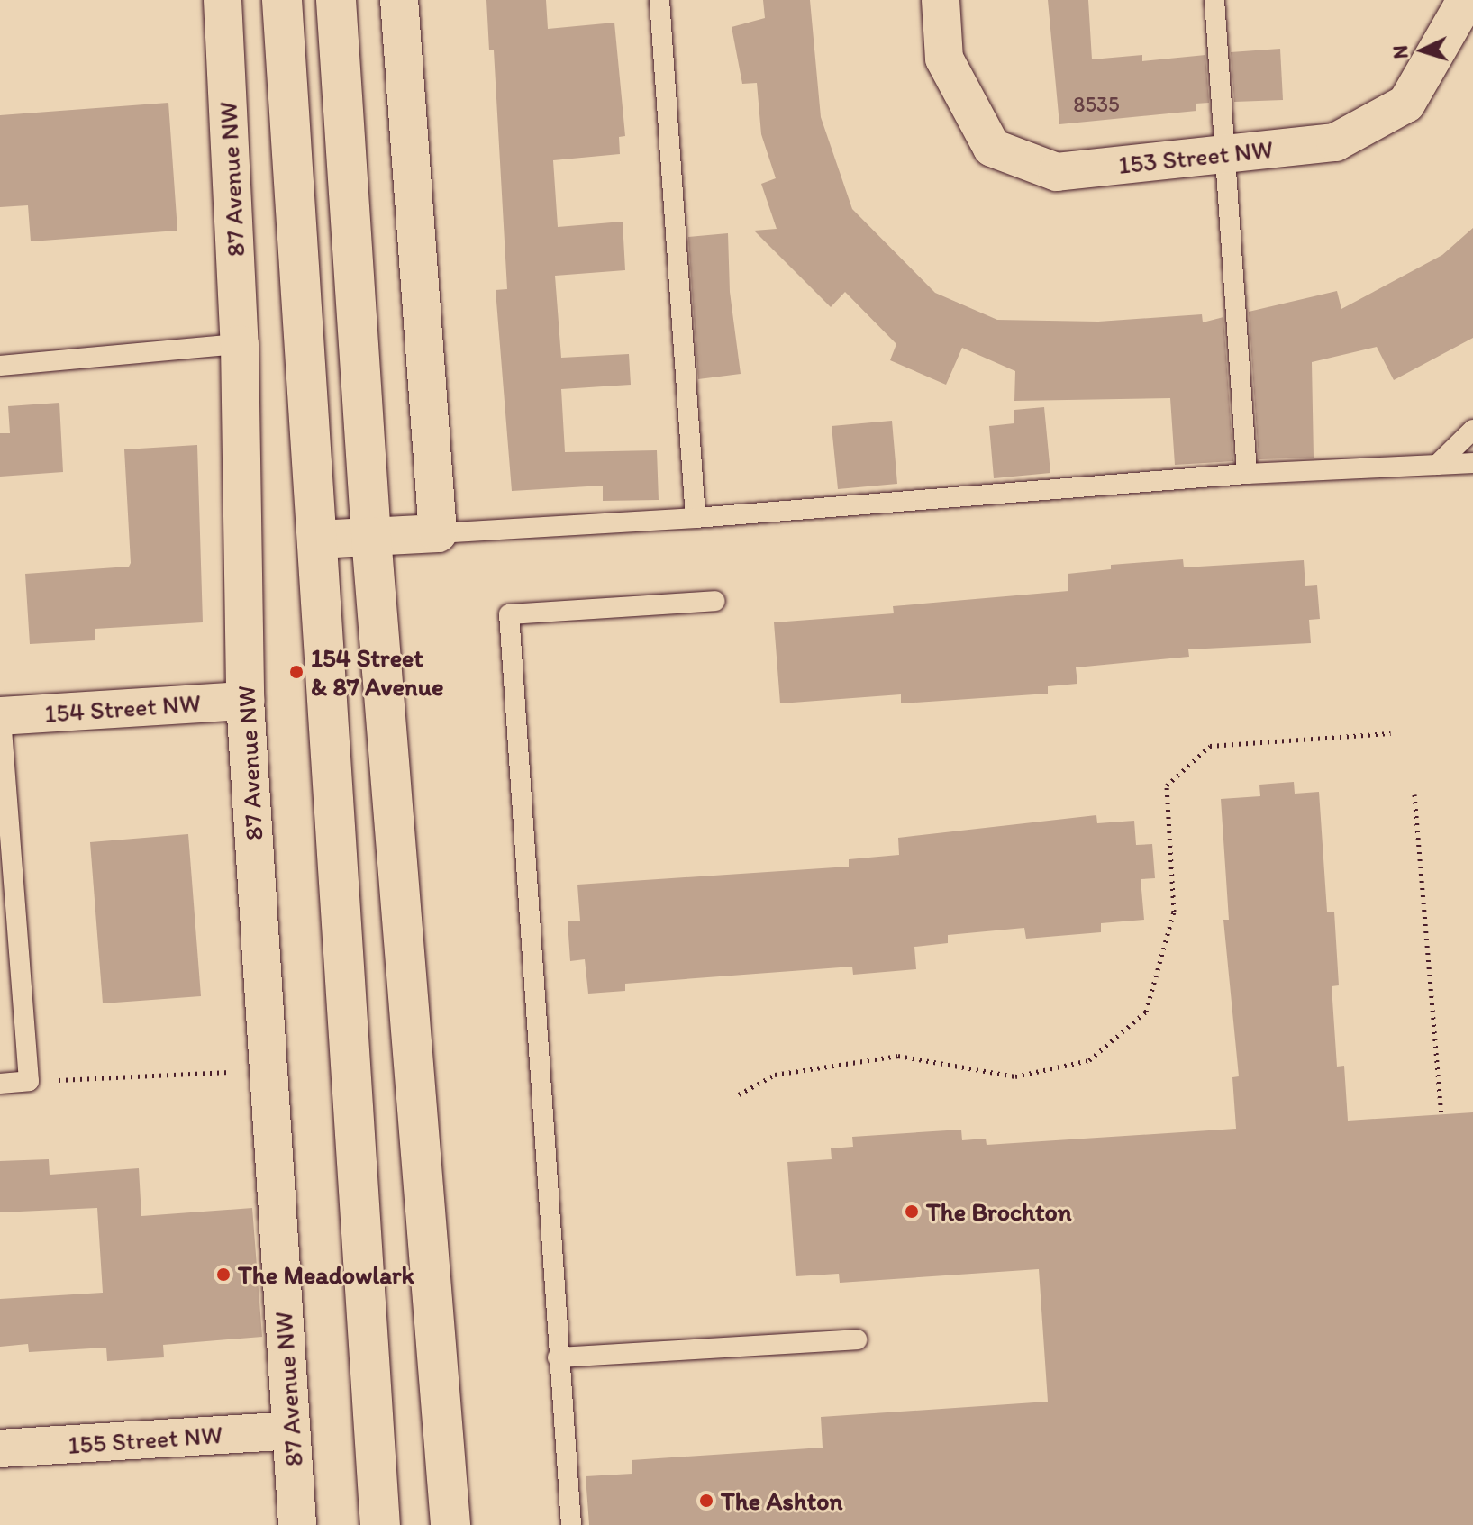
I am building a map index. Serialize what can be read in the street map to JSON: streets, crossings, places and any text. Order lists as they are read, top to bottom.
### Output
{
  "streets": {
    "street": [
      "153 Street NW",
      "87 Avenue NW",
      "154 Street NW",
      "155 Street NW"
    ]
  },
  "crossings": [
    ["87 Avenue NW", "154 Street NW"],
    ["87 Avenue NW", "155 Street NW"]
  ],
  "places": [
    "154 Street & 87 Avenue",
    "The Brochton",
    "The Meadowlark",
    "The Ashton"
  ],
  "house_numbers": ["8535"],
  "north": "left"
}
